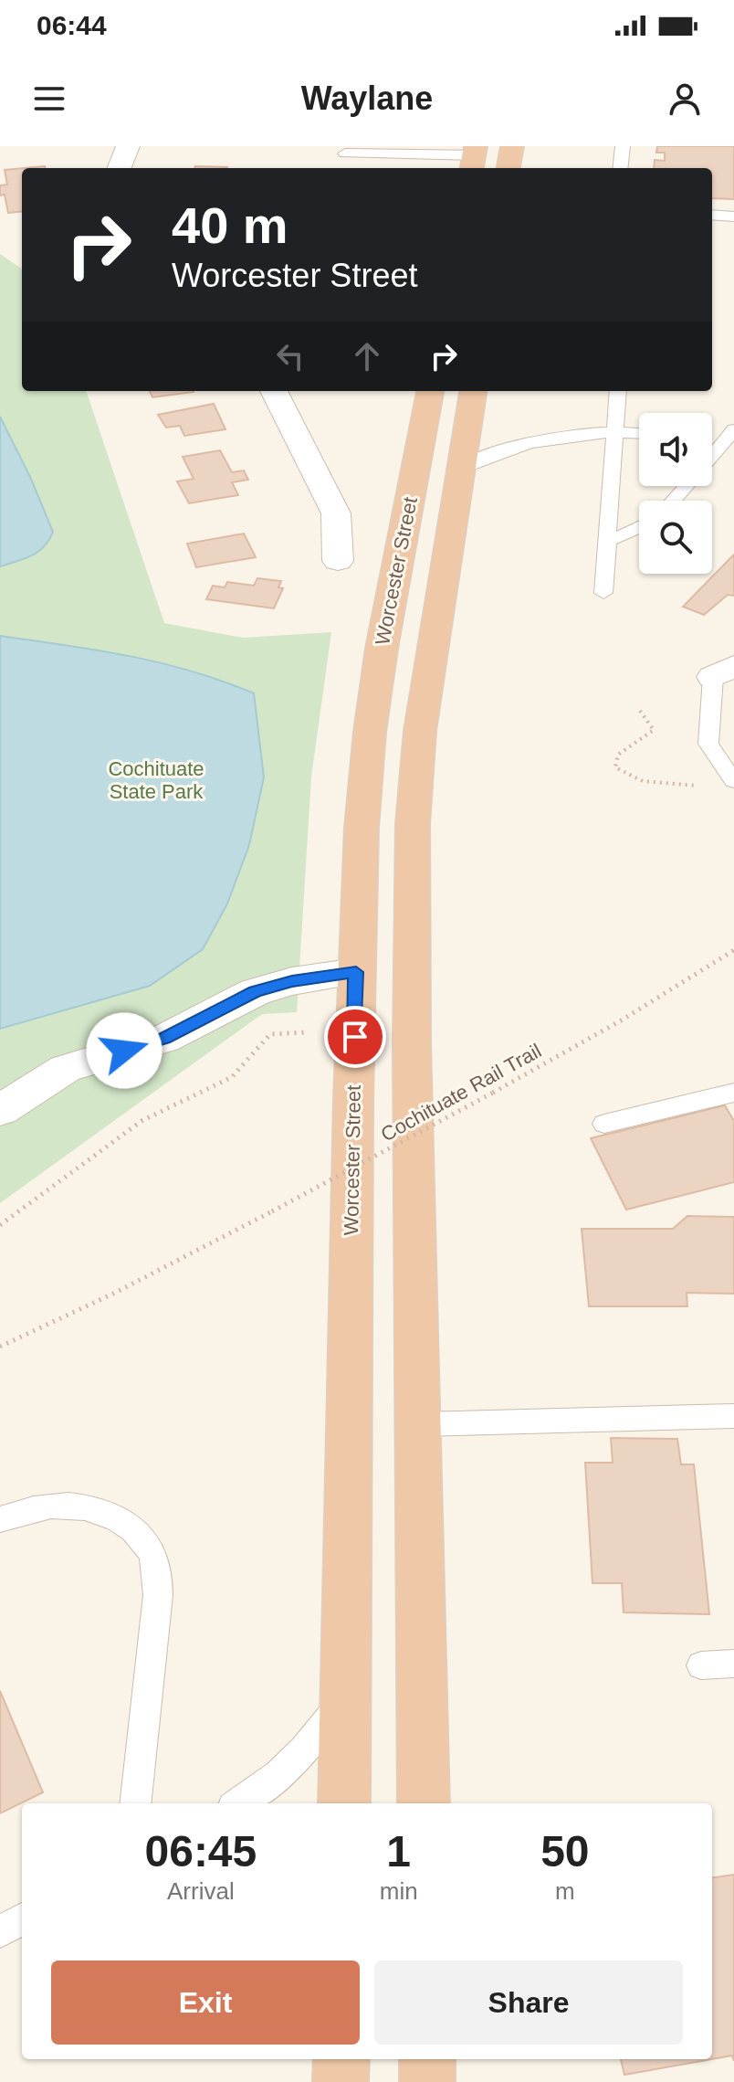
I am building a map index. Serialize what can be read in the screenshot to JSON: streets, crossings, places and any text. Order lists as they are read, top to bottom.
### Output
{
  "streets": {
    "highway": ["Worcester Street"],
    "path": ["Cochituate Rail Trail"]
  },
  "parks": ["Cochituate State Park"],
  "page": {
    "status": "06:44",
    "header": "Waylane",
    "turn": ["40 m", "Worcester Street"],
    "eta": [
      "06:45",
      "Arrival",
      "1",
      "min",
      "50",
      "m"
    ],
    "buttons": ["Exit", "Share"]
  }
}
